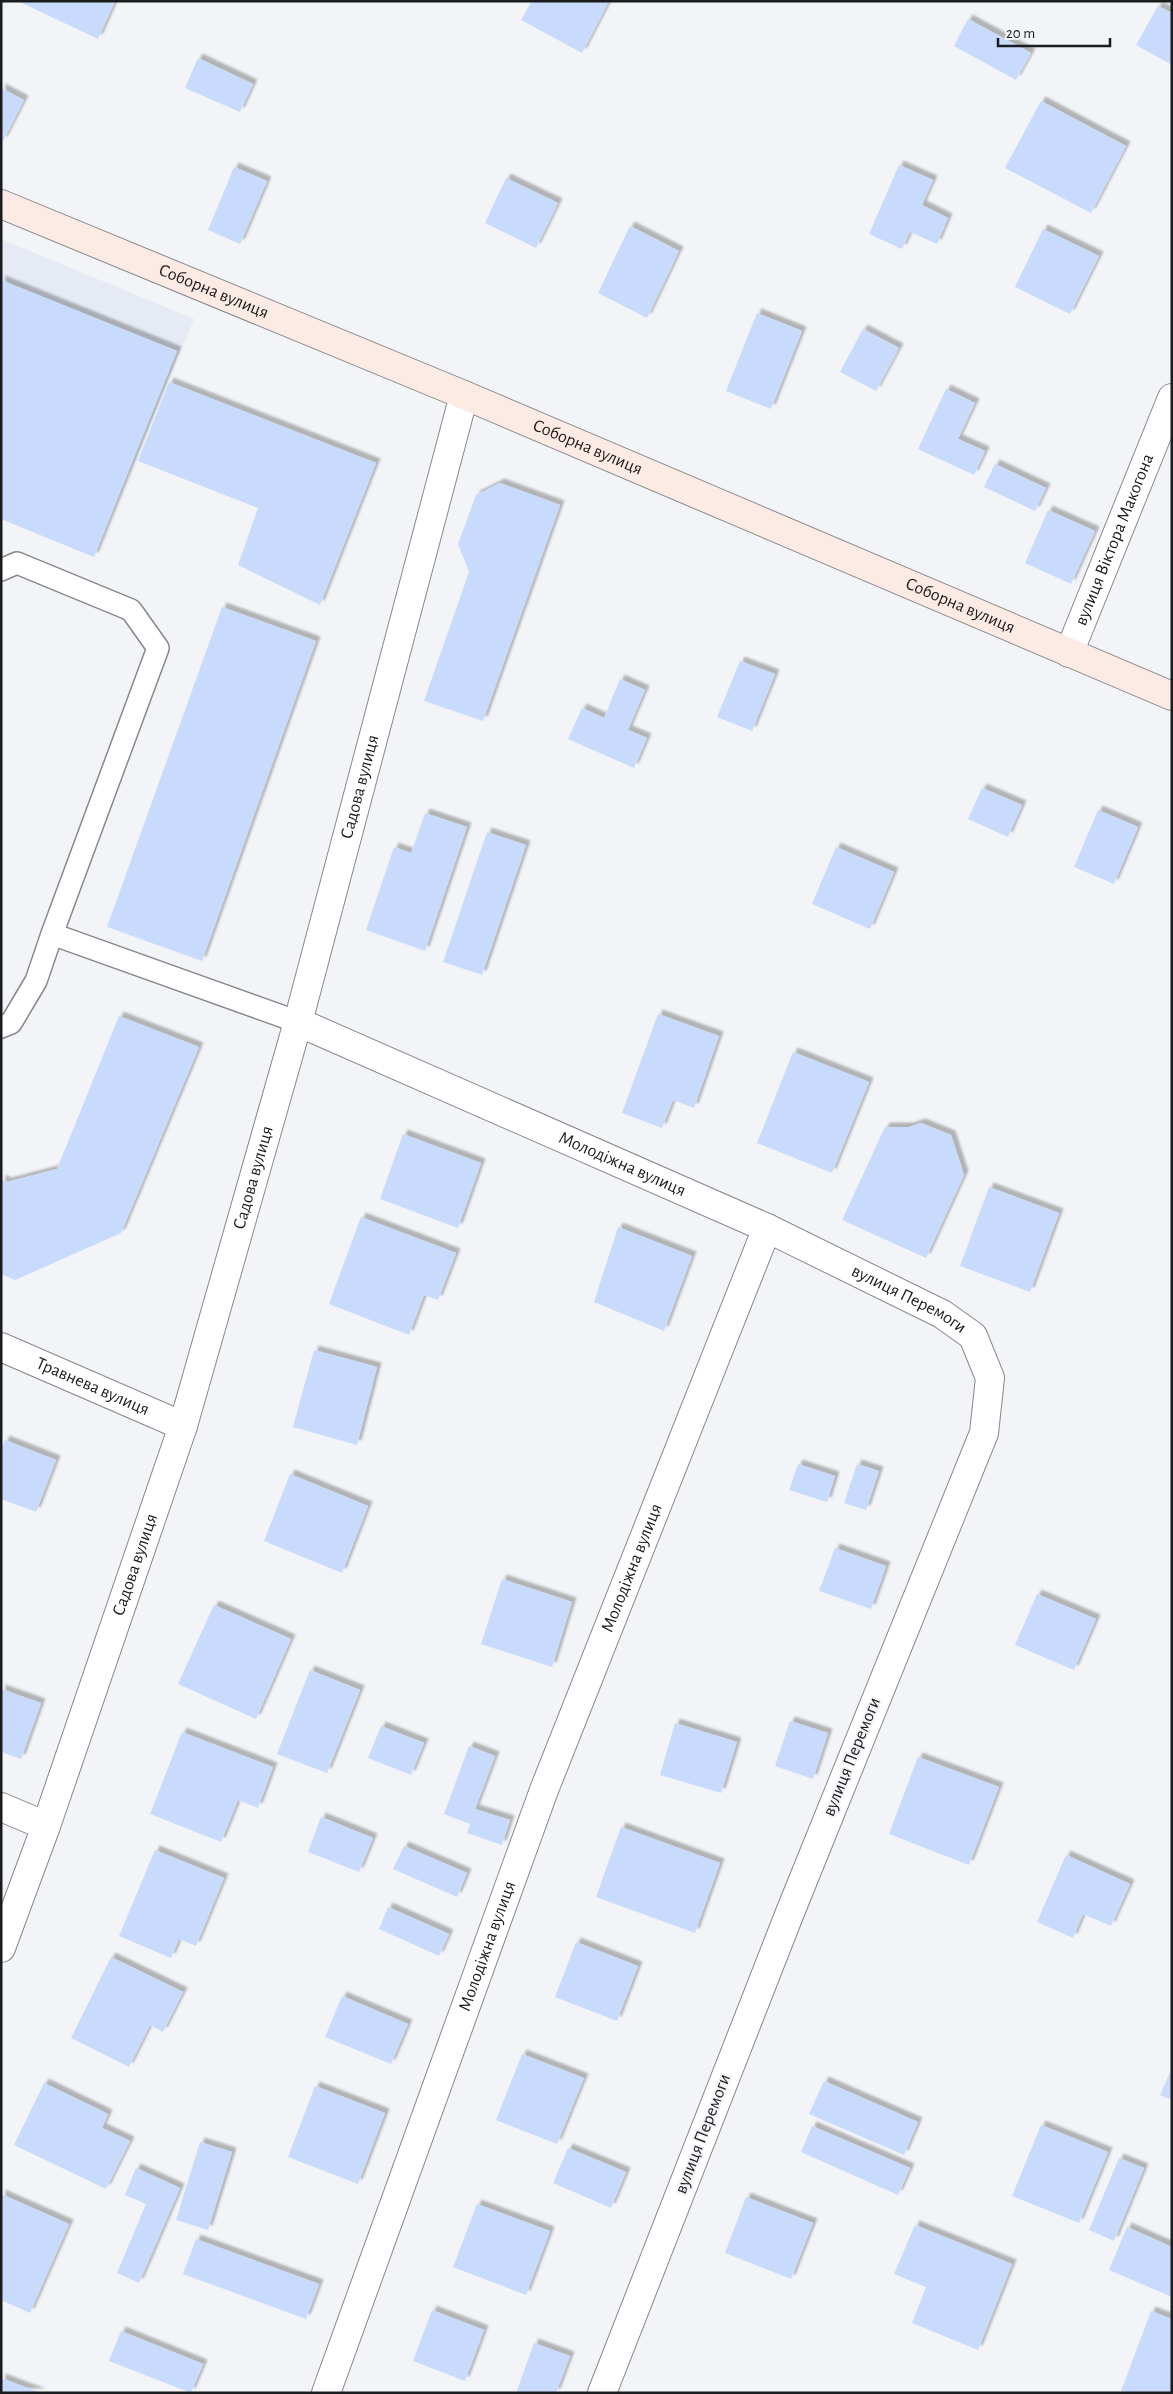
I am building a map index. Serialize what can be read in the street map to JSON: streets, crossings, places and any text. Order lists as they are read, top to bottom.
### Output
{
  "streets": {
    "main road": ["Соборна вулиця"],
    "street": [
      "вулиця Віктора Макогона",
      "Садова вулиця",
      "Молодіжна вулиця",
      "вулиця Перемоги",
      "Травнева вулиця"
    ]
  },
  "crossings": [
    ["Соборна вулиця", "вулиця Віктора Макогона"],
    ["Соборна вулиця", "Садова вулиця"],
    ["Садова вулиця", "Молодіжна вулиця"],
    ["Садова вулиця", "Травнева вулиця"],
    ["Молодіжна вулиця", "вулиця Перемоги"]
  ],
  "scale_bar": "20 m"
}
